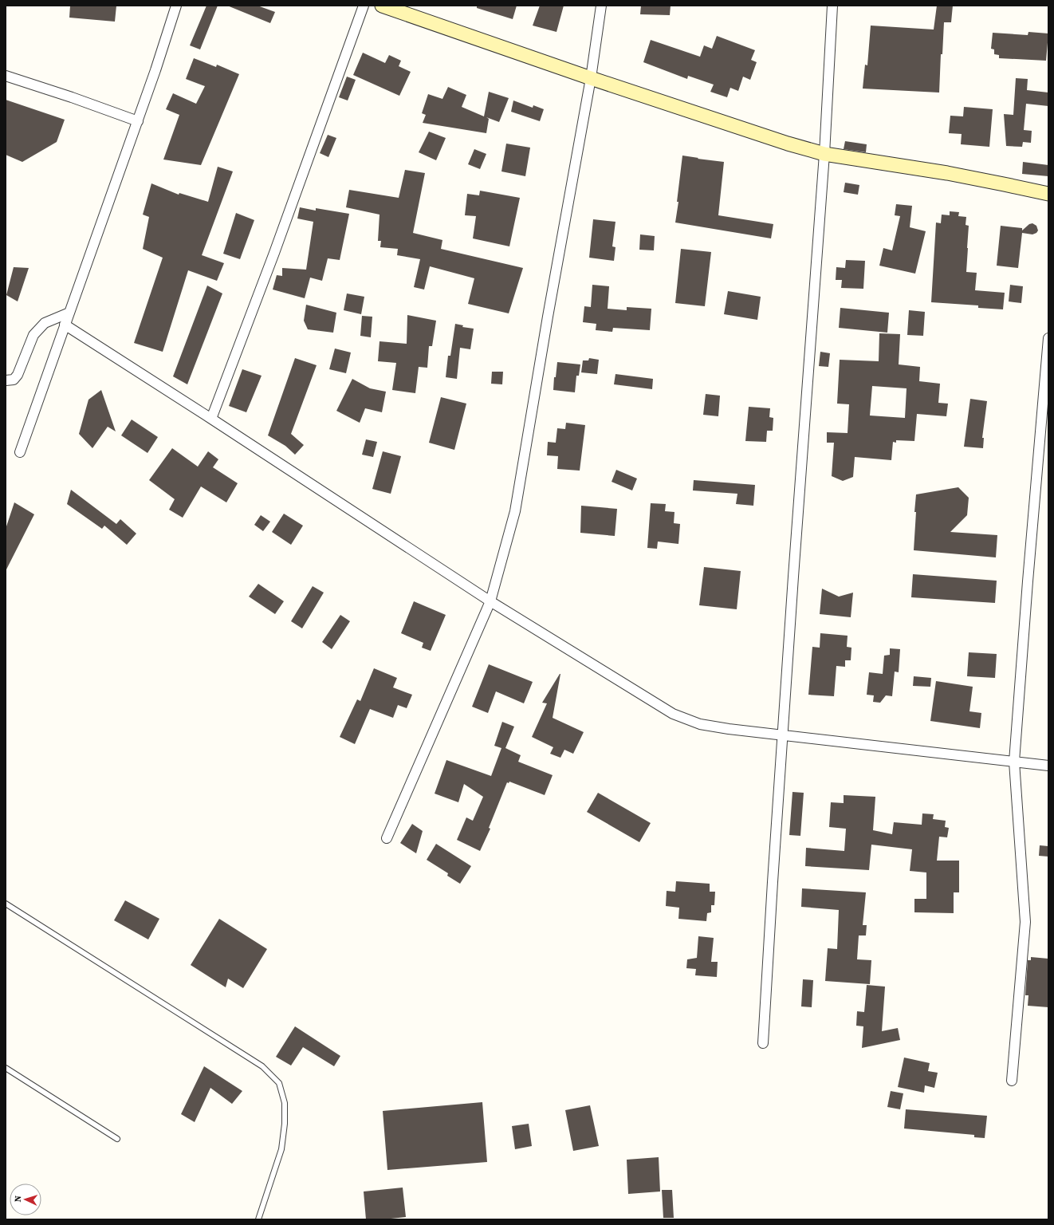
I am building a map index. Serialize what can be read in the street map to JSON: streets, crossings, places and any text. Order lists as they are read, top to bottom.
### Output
{
  "north": "left"
}
